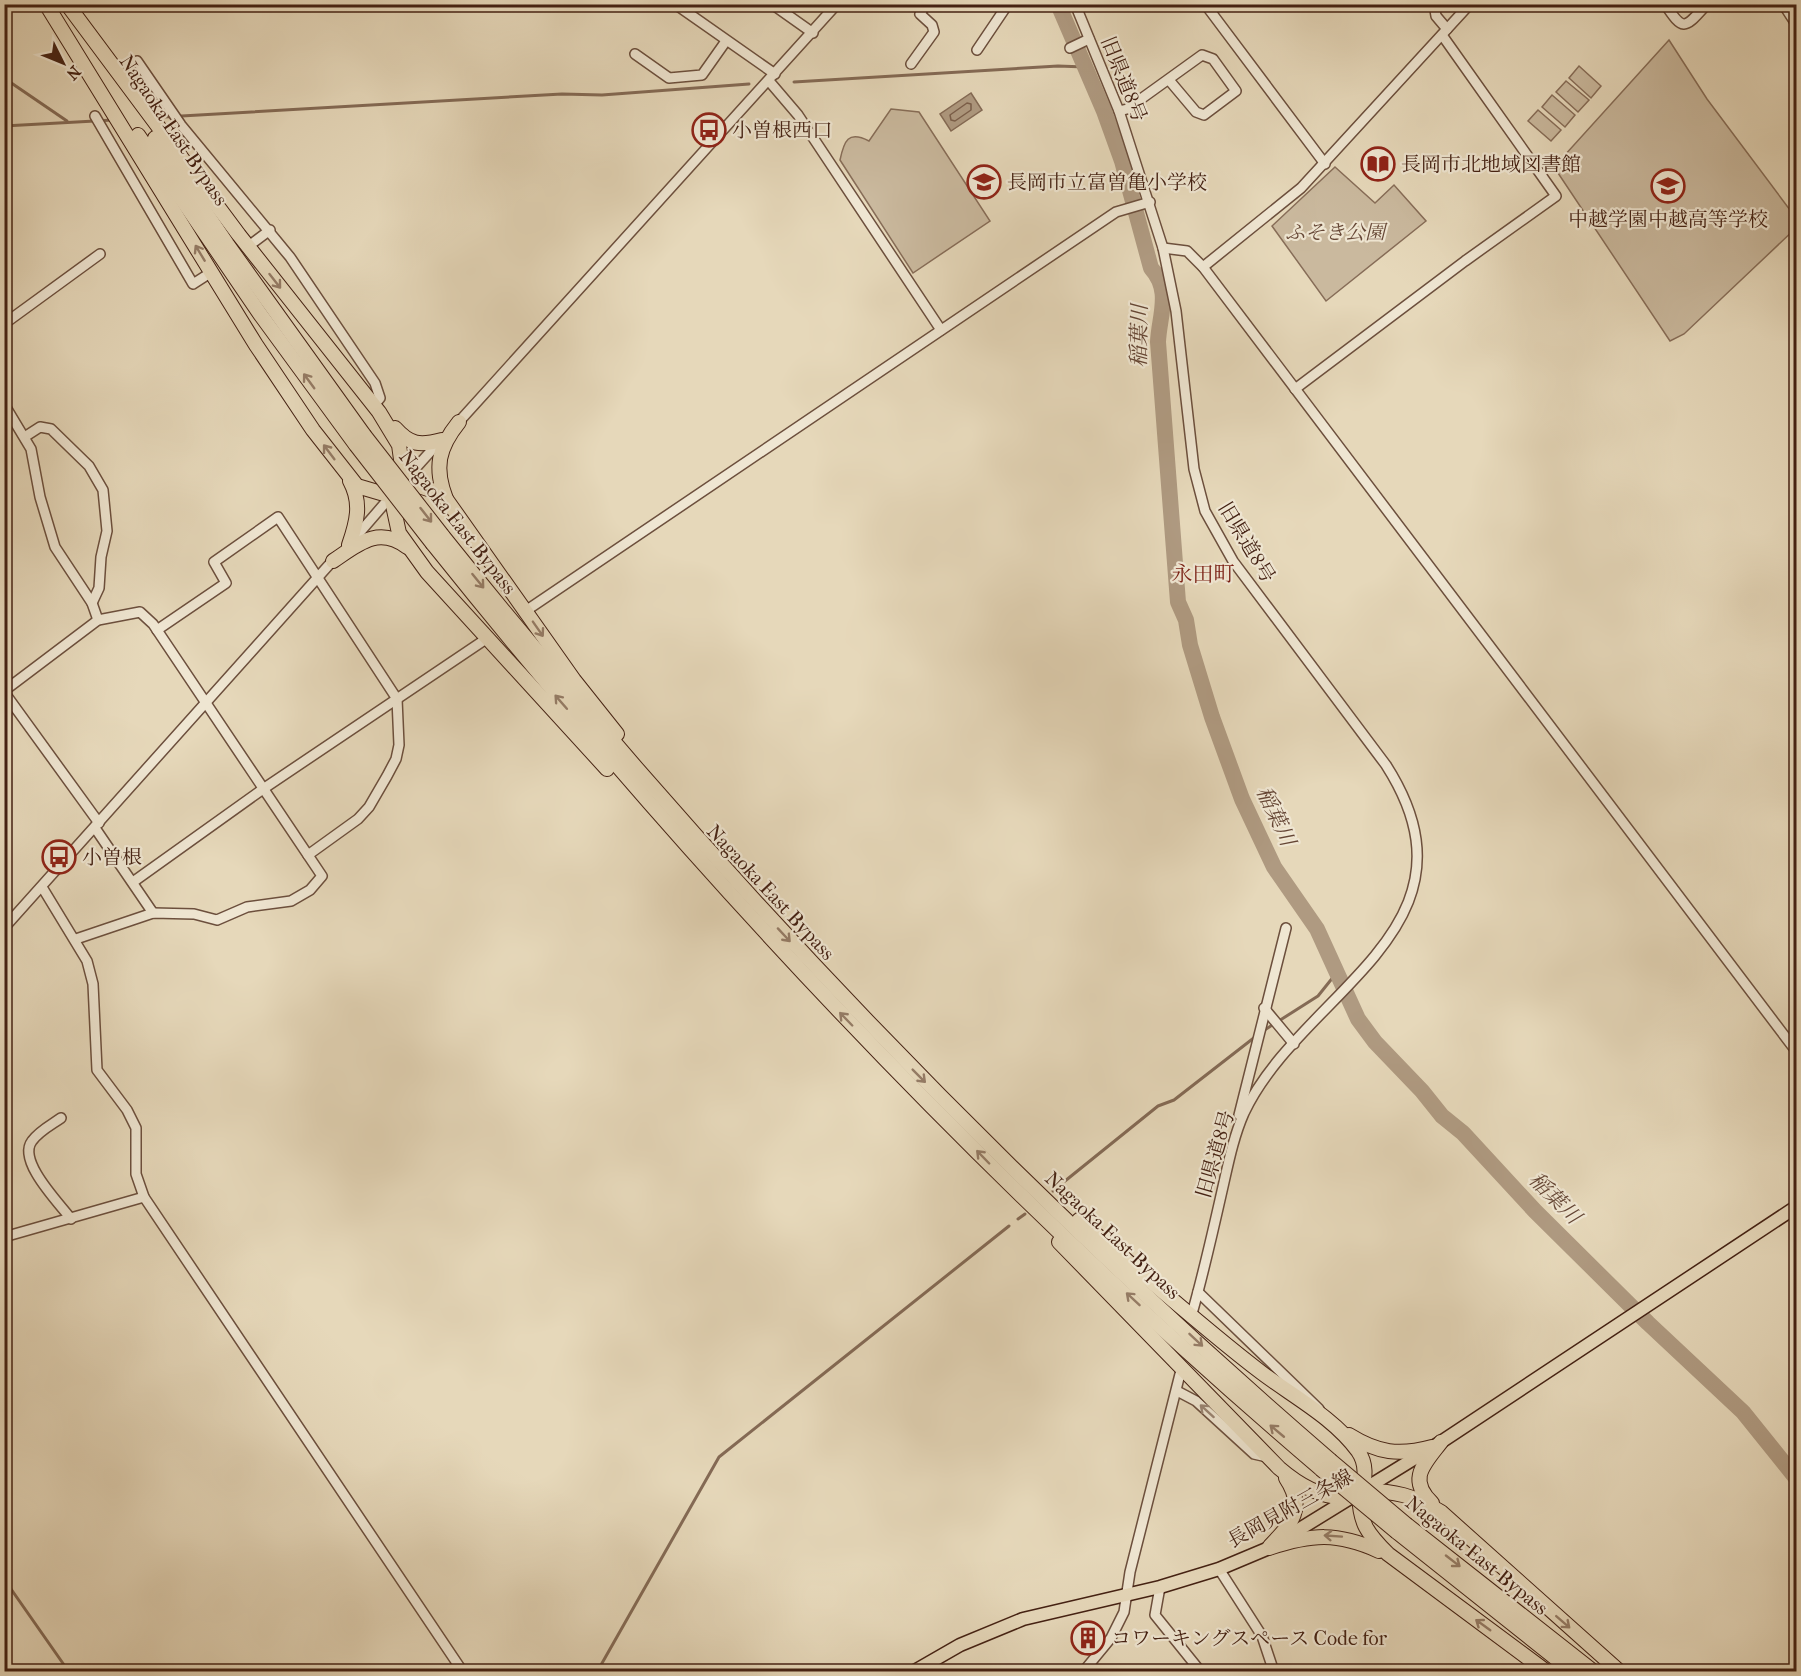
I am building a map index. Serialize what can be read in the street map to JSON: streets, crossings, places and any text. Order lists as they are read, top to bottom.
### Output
{
  "streets": {
    "highway": ["Nagaoka East Bypass"],
    "main road": ["長岡見附三条線"],
    "street": ["旧県道8号"]
  },
  "districts": ["永田町"],
  "water": ["稲葉川"],
  "parks": ["ふそき公園"],
  "places": {
    "bus stop": ["小曽根西口", "小曽根"],
    "library": ["長岡市北地域図書館"],
    "school or university": ["長岡市立富曽亀小学校", "中越学園中越高等学校"],
    "building": ["コワーキングスペース Code for"]
  },
  "north": "bottom right"
}
